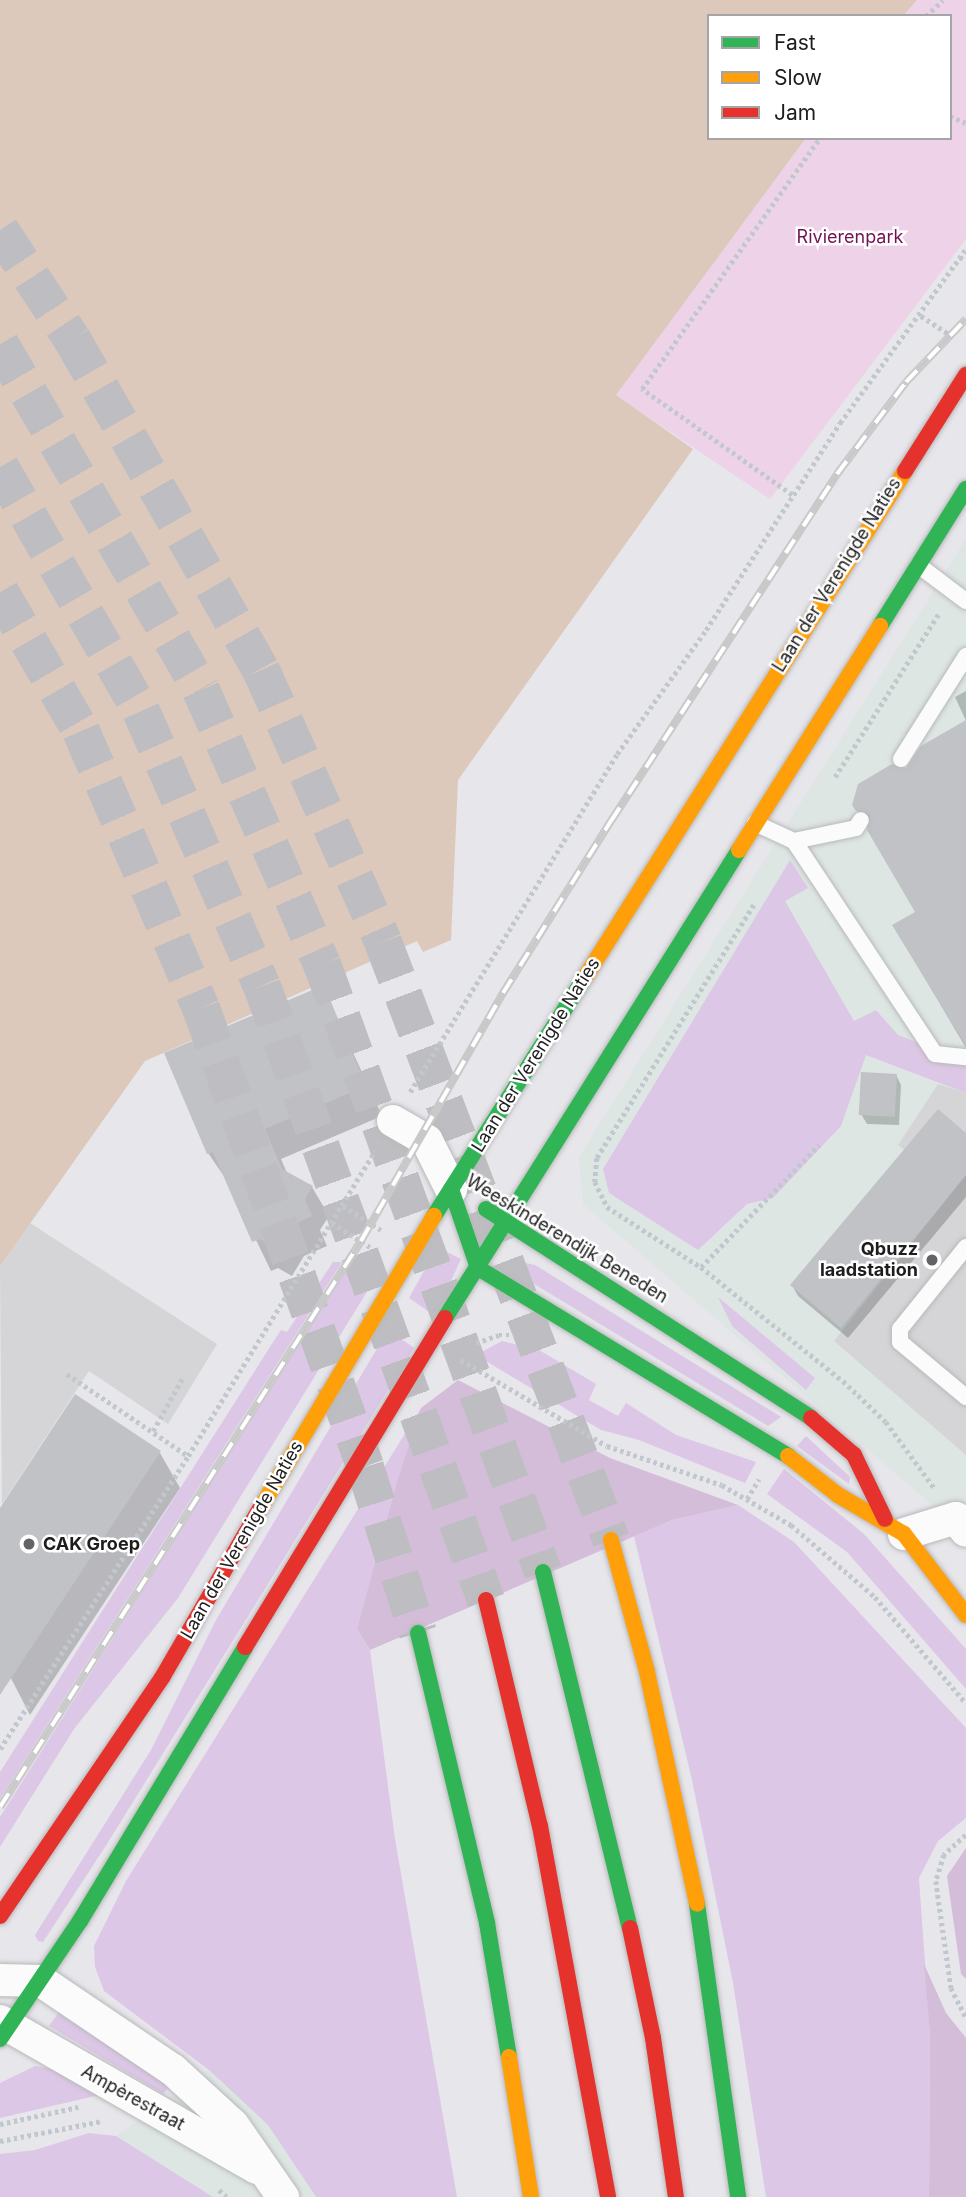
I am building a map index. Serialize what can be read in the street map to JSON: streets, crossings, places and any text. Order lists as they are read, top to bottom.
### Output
{
  "streets": {
    "main road": ["Laan der Verenigde Naties", "Weeskinderendijk Beneden"],
    "street": ["Ampèrestraat"]
  },
  "crossings": [
    ["Laan der Verenigde Naties", "Weeskinderendijk Beneden"]
  ],
  "parks": ["Rivierenpark"],
  "places": ["Qbuzz laadstation", "CAK Groep"],
  "legend": ["Fast", "Slow", "Jam"]
}
